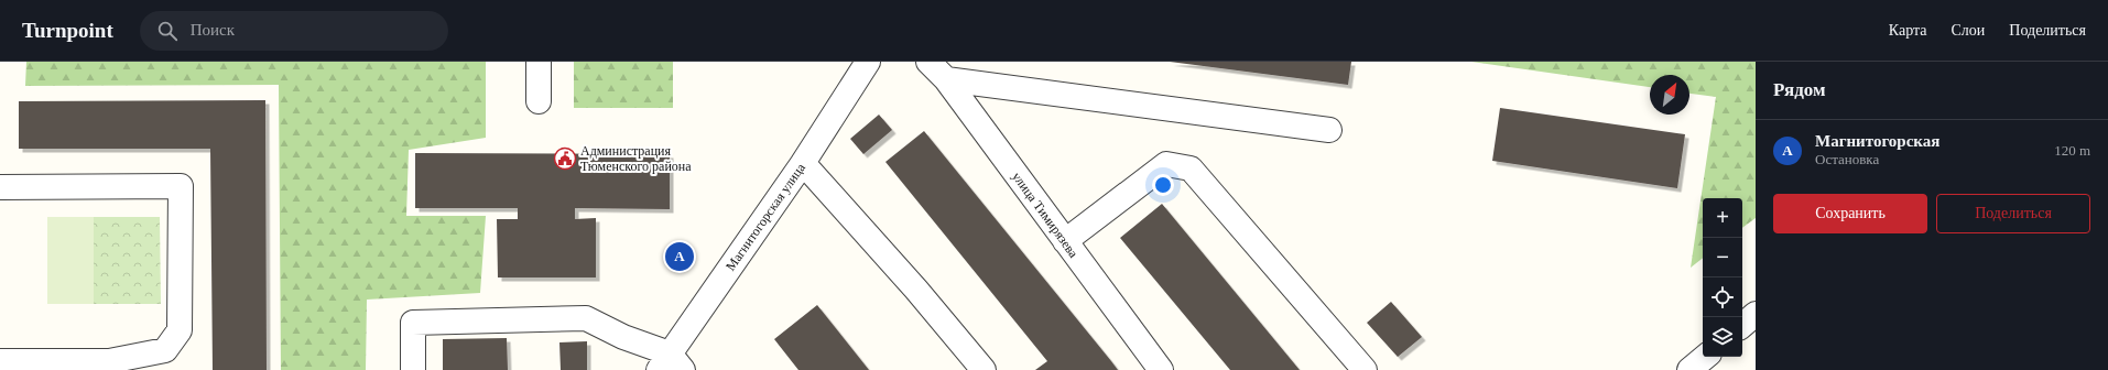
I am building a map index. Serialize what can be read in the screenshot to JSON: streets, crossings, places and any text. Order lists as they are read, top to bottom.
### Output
{
  "streets": {
    "street": ["улица Тимирязева", "Магнитогорская улица"]
  },
  "places": {
    "public building": ["Администрация Тюменского района"]
  },
  "north": "top right",
  "page": {
    "header": "Turnpoint",
    "search": "Поиск",
    "nav": ["Карта", "Слои", "Поделиться"],
    "heading": "Рядом",
    "list": [
      {
        "mark": "A",
        "name": "Магнитогорская",
        "note": "Остановка",
        "value": "120 m"
      }
    ],
    "buttons": ["Сохранить", "Поделиться"],
    "map_buttons": ["+", "−"],
    "pins": "A"
  }
}
